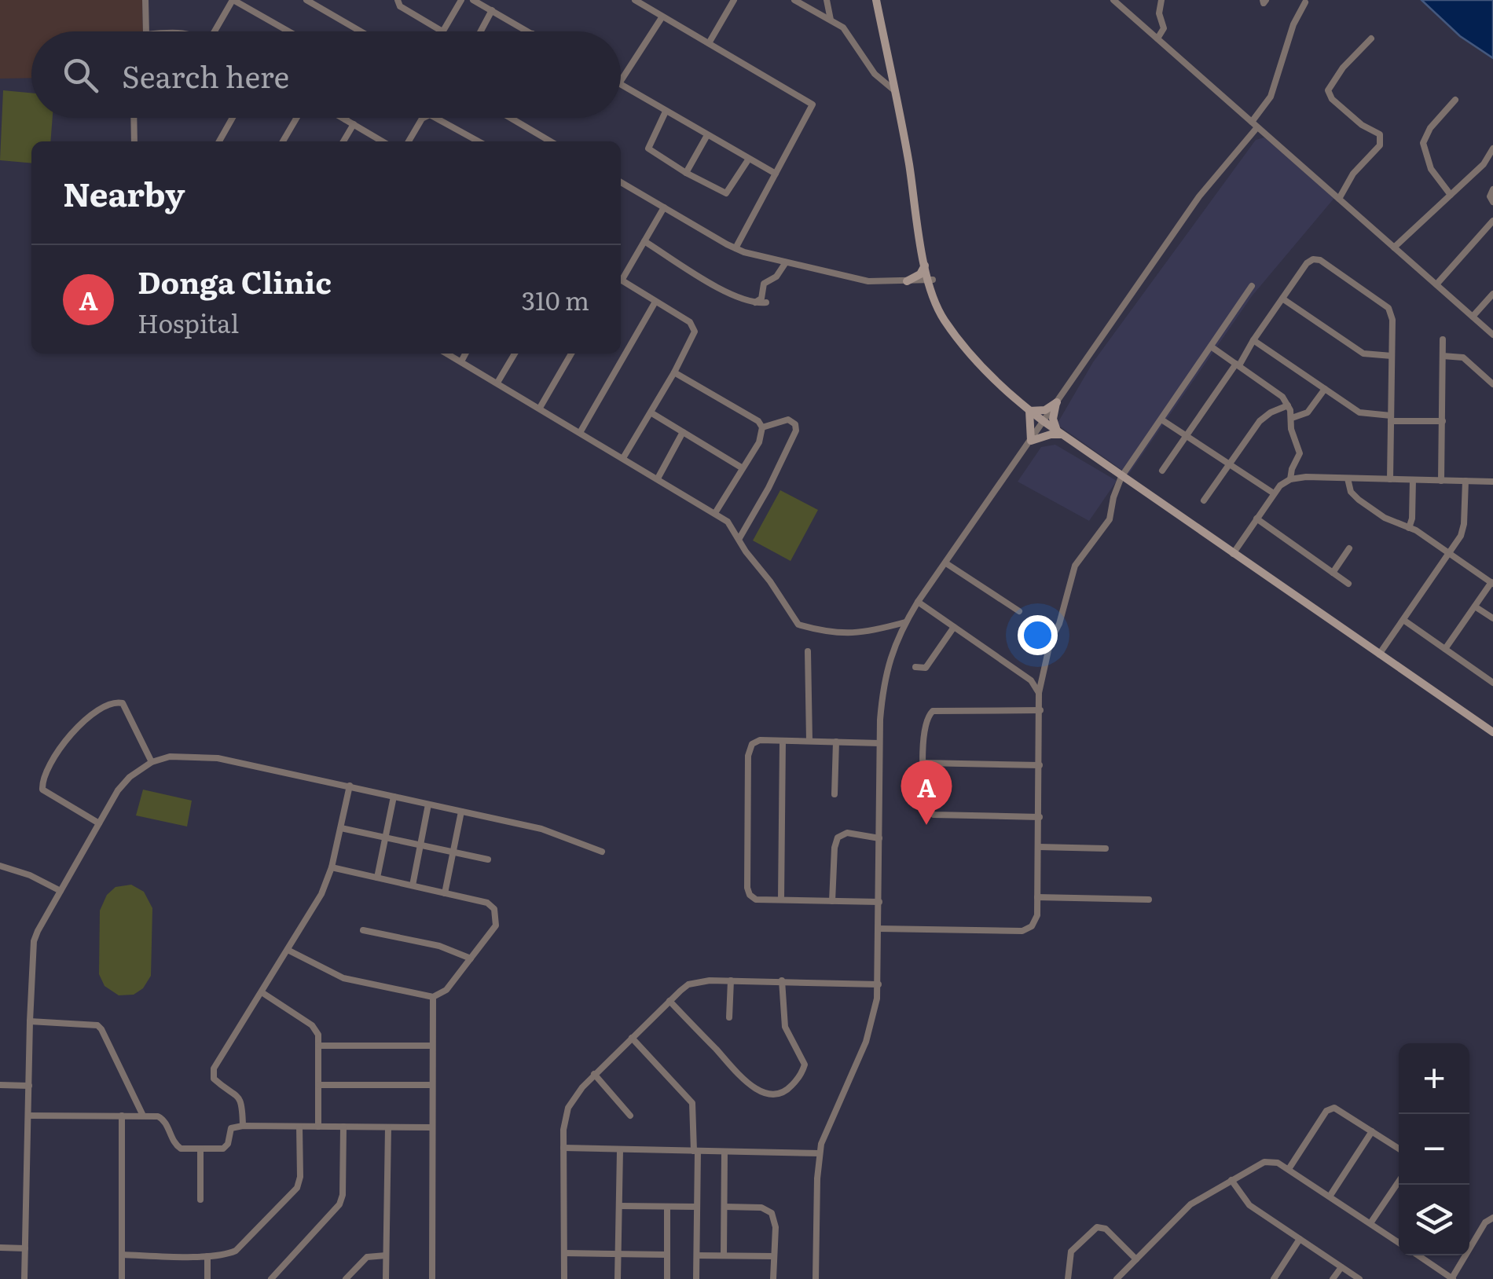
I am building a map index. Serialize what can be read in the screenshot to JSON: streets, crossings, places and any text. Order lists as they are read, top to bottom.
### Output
{
  "page": {
    "search": "Search here",
    "heading": "Nearby",
    "list": [
      {
        "mark": "A",
        "name": "Donga Clinic",
        "note": "Hospital",
        "value": "310 m"
      }
    ],
    "pins": "A",
    "map_buttons": ["+", "−"]
  }
}
